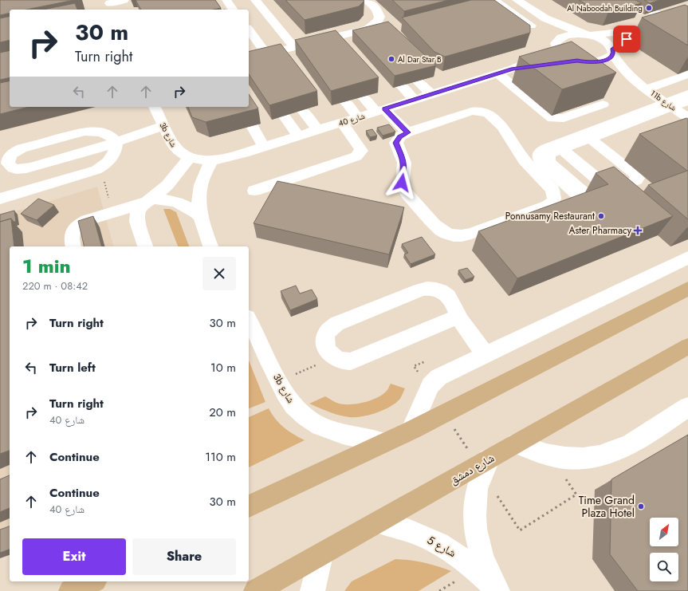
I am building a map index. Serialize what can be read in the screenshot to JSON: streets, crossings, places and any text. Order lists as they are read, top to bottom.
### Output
{
  "streets": {
    "main road": ["شارع دمشق"],
    "street": [
      "11b شارع",
      "شارع 40",
      "3b شارع",
      "شارع 5"
    ]
  },
  "crossings": [
    ["11b شارع", "شارع 40"],
    ["شارع 40", "3b شارع"],
    ["شارع دمشق", "شارع 5"]
  ],
  "places": {
    "other": [
      "Al Naboodah Building",
      "Al Dar Star B",
      "Ponnusamy Restaurant",
      "Time Grand Plaza Hotel"
    ],
    "health": ["Aster Pharmacy"]
  },
  "north": "top right",
  "page": {
    "turn": ["30 m", "Turn right"],
    "heading": ["1 min", "220 m · 08:42"],
    "list": [
      {
        "name": "Turn right",
        "value": "30 m"
      },
      {
        "name": "Turn left",
        "value": "10 m"
      },
      {
        "name": "Turn right",
        "note": "شارع 40",
        "value": "20 m"
      },
      {
        "name": "Continue",
        "value": "110 m"
      },
      {
        "name": "Continue",
        "note": "شارع 40",
        "value": "30 m"
      }
    ],
    "buttons": ["Exit", "Share"]
  }
}
